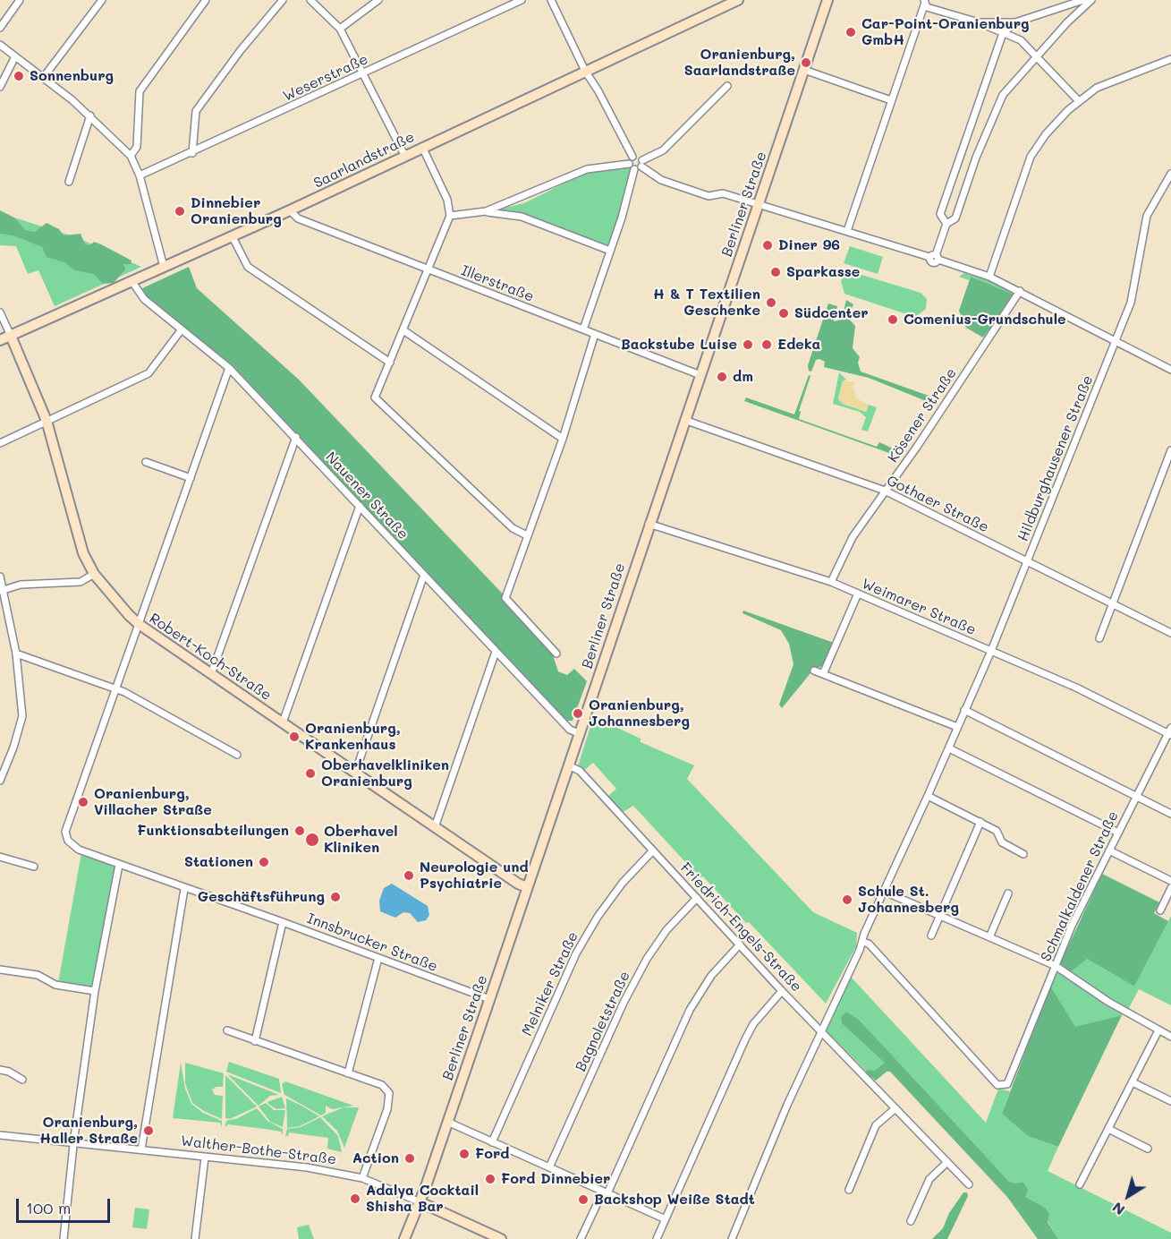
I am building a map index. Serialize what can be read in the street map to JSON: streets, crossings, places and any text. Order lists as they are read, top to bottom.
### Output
{
  "streets": {
    "street": [
      "Weserstraße",
      "Saarlandstraße",
      "Berliner Straße",
      "Illerstraße",
      "Kösener Straße",
      "Hildburghausener Straße",
      "Nauener Straße",
      "Gothaer Straße",
      "Weimarer Straße",
      "Robert-Koch-Straße",
      "Schmalkaldener Straße",
      "Friedrich-Engels-Straße",
      "Innsbrucker Straße",
      "Melniker Straße",
      "Bagnoletstraße",
      "Walther-Bothe-Straße"
    ]
  },
  "crossings": [
    ["Saarlandstraße", "Illerstraße"],
    ["Saarlandstraße", "Nauener Straße"],
    ["Saarlandstraße", "Robert-Koch-Straße"],
    ["Berliner Straße", "Illerstraße"],
    ["Berliner Straße", "Nauener Straße"],
    ["Berliner Straße", "Gothaer Straße"],
    ["Berliner Straße", "Weimarer Straße"],
    ["Berliner Straße", "Robert-Koch-Straße"],
    ["Berliner Straße", "Friedrich-Engels-Straße"],
    ["Berliner Straße", "Innsbrucker Straße"],
    ["Berliner Straße", "Walther-Bothe-Straße"],
    ["Kösener Straße", "Gothaer Straße"],
    ["Kösener Straße", "Weimarer Straße"],
    ["Hildburghausener Straße", "Gothaer Straße"],
    ["Hildburghausener Straße", "Weimarer Straße"],
    ["Hildburghausener Straße", "Schmalkaldener Straße"],
    ["Hildburghausener Straße", "Friedrich-Engels-Straße"],
    ["Weimarer Straße", "Schmalkaldener Straße"],
    ["Friedrich-Engels-Straße", "Melniker Straße"],
    ["Friedrich-Engels-Straße", "Bagnoletstraße"]
  ],
  "places": [
    "Car-Point-Oranienburg GmbH",
    "Oranienburg, Saarlandstraße",
    "Sonnenburg",
    "Dinnebier Oranienburg",
    "Diner 96",
    "Sparkasse",
    "H & T Textilien Geschenke",
    "Südcenter",
    "Comenius-Grundschule",
    "Backstube Luise",
    "Edeka",
    "dm",
    "Oranienburg, Johannesberg",
    "Oranienburg, Krankenhaus",
    "Oberhavelkliniken Oranienburg",
    "Oranienburg, Villacher Straße",
    "Funktionsabteilungen",
    "Oberhavel Kliniken",
    "Stationen",
    "Neurologie und Psychiatrie",
    "Geschäftsführung",
    "Schule St. Johannesberg",
    "Oranienburg, Haller Straße",
    "Ford",
    "Action",
    "Ford Dinnebier",
    "Adalya Cocktail Shisha Bar",
    "Backshop Weiße Stadt"
  ],
  "scale_bar": "100 m",
  "north": "bottom left"
}
